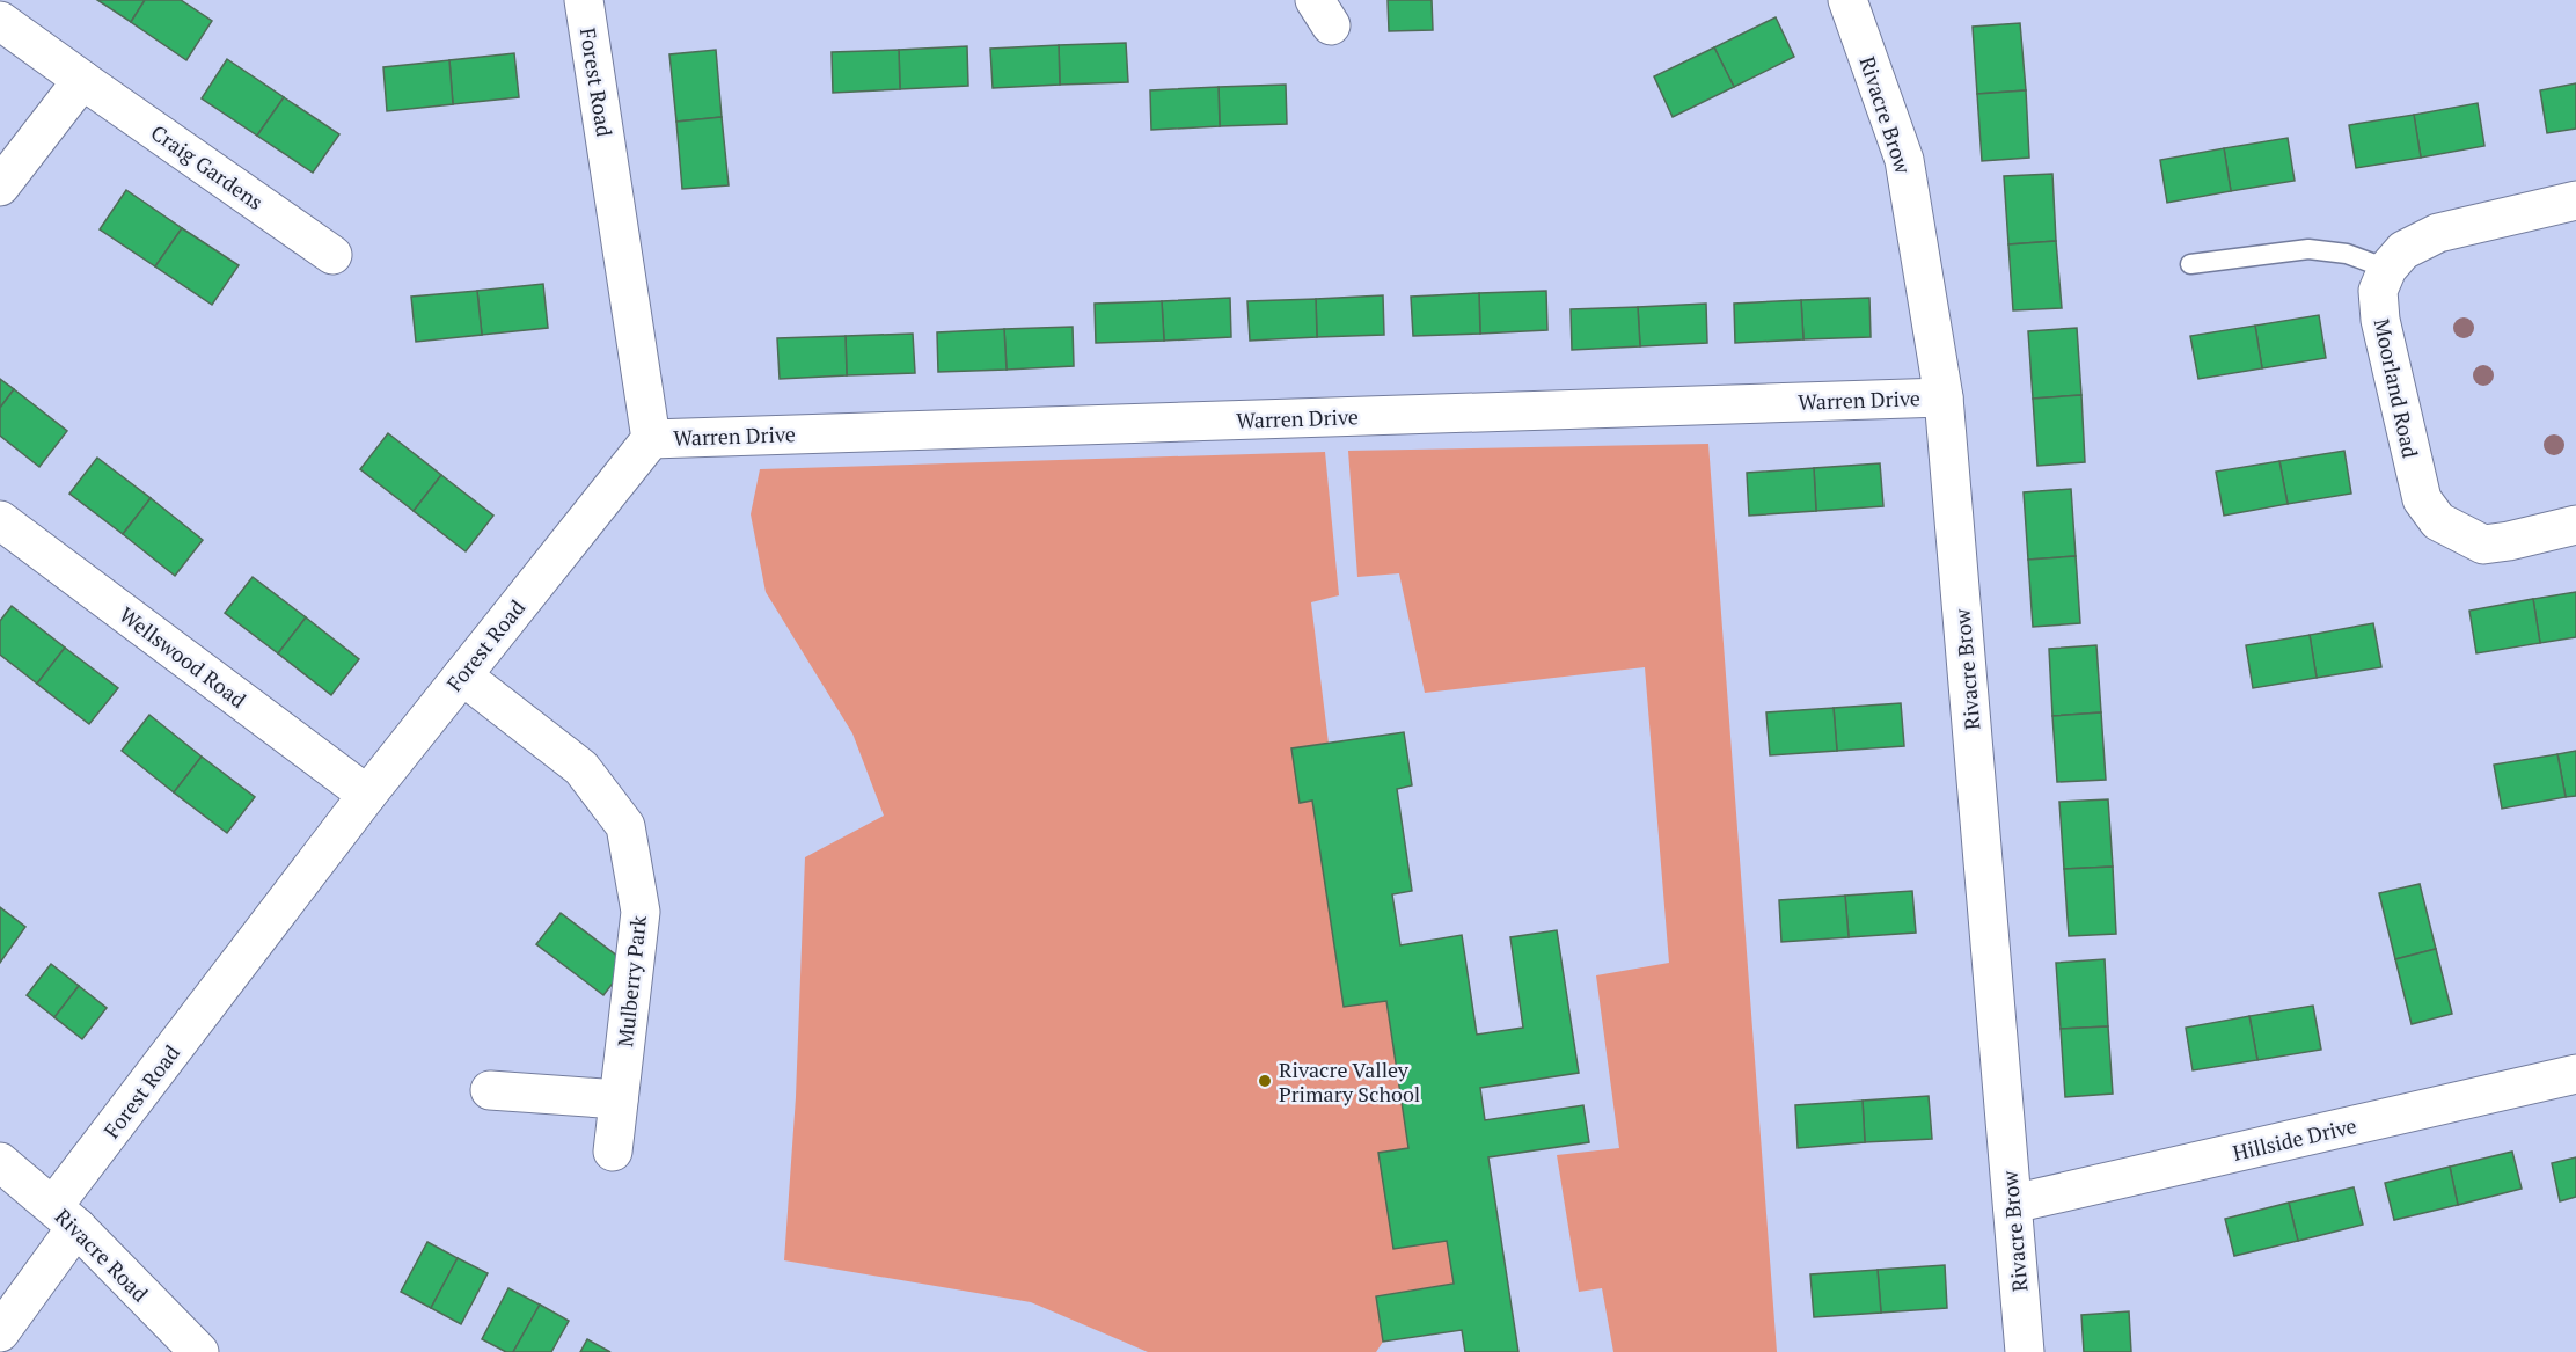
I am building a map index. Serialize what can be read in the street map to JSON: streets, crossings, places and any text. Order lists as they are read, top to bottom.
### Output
{
  "streets": {
    "street": [
      "Forest Road",
      "Rivacre Brow",
      "Craig Gardens",
      "Moorland Road",
      "Warren Drive",
      "Wellswood Road",
      "Mulberry Park",
      "Hillside Drive",
      "Rivacre Road"
    ]
  },
  "crossings": [
    ["Forest Road", "Warren Drive"],
    ["Forest Road", "Wellswood Road"],
    ["Forest Road", "Mulberry Park"],
    ["Forest Road", "Rivacre Road"],
    ["Rivacre Brow", "Warren Drive"],
    ["Rivacre Brow", "Hillside Drive"]
  ],
  "places": ["Rivacre Valley Primary School"]
}
